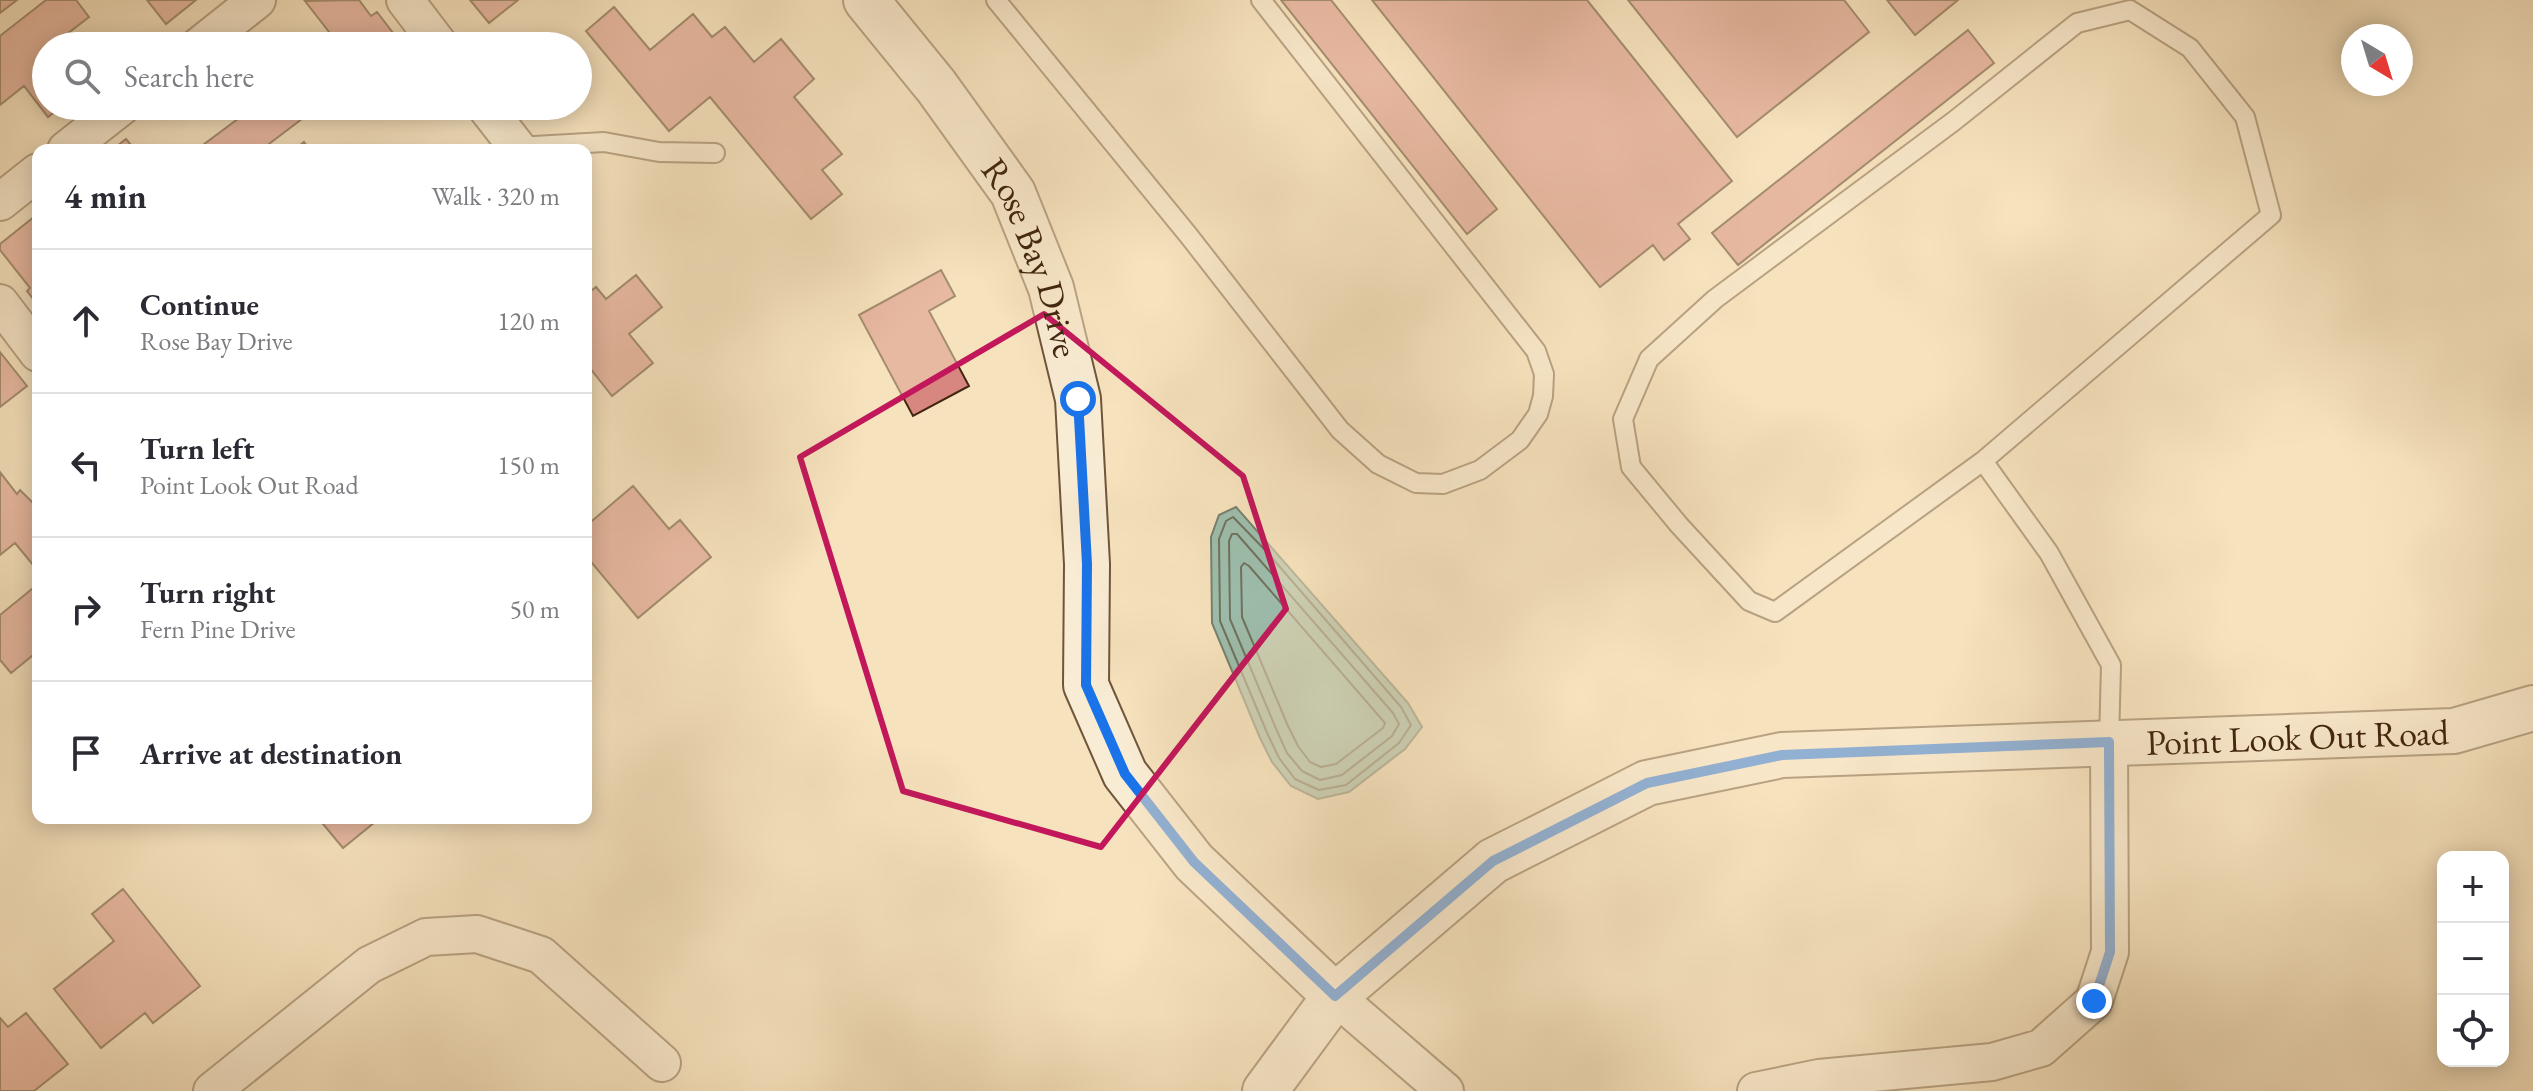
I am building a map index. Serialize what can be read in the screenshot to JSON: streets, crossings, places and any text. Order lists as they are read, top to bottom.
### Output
{
  "streets": {
    "street": ["Rose Bay Drive", "Point Look Out Road"]
  },
  "crossings": [
    ["Rose Bay Drive", "Point Look Out Road"]
  ],
  "north": "bottom right",
  "page": {
    "search": "Search here",
    "heading": ["4 min", "Walk · 320 m"],
    "list": [
      ["Continue", "Rose Bay Drive", "120 m"],
      ["Turn left", "Point Look Out Road", "150 m"],
      ["Turn right", "Fern Pine Drive", "50 m"],
      "Arrive at destination"
    ],
    "map_buttons": ["+", "−"]
  }
}
